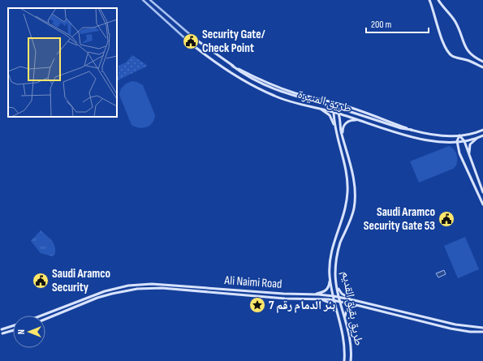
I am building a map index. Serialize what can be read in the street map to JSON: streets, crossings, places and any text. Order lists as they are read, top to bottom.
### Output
{
  "streets": {
    "main road": ["طريق المنيرة", "Ali Naimi Road", "طريق بقيق القديم"]
  },
  "crossings": [
    ["طريق المنيرة", "طريق بقيق القديم"],
    ["Ali Naimi Road", "طريق بقيق القديم"]
  ],
  "places": {
    "public building": ["Security Gate/ Check Point", "Saudi Aramco Security Gate 53", "Saudi Aramco Security"],
    "place": ["بئر الدمام رقم 7"]
  },
  "scale_bar": "200 m",
  "north": "left"
}
